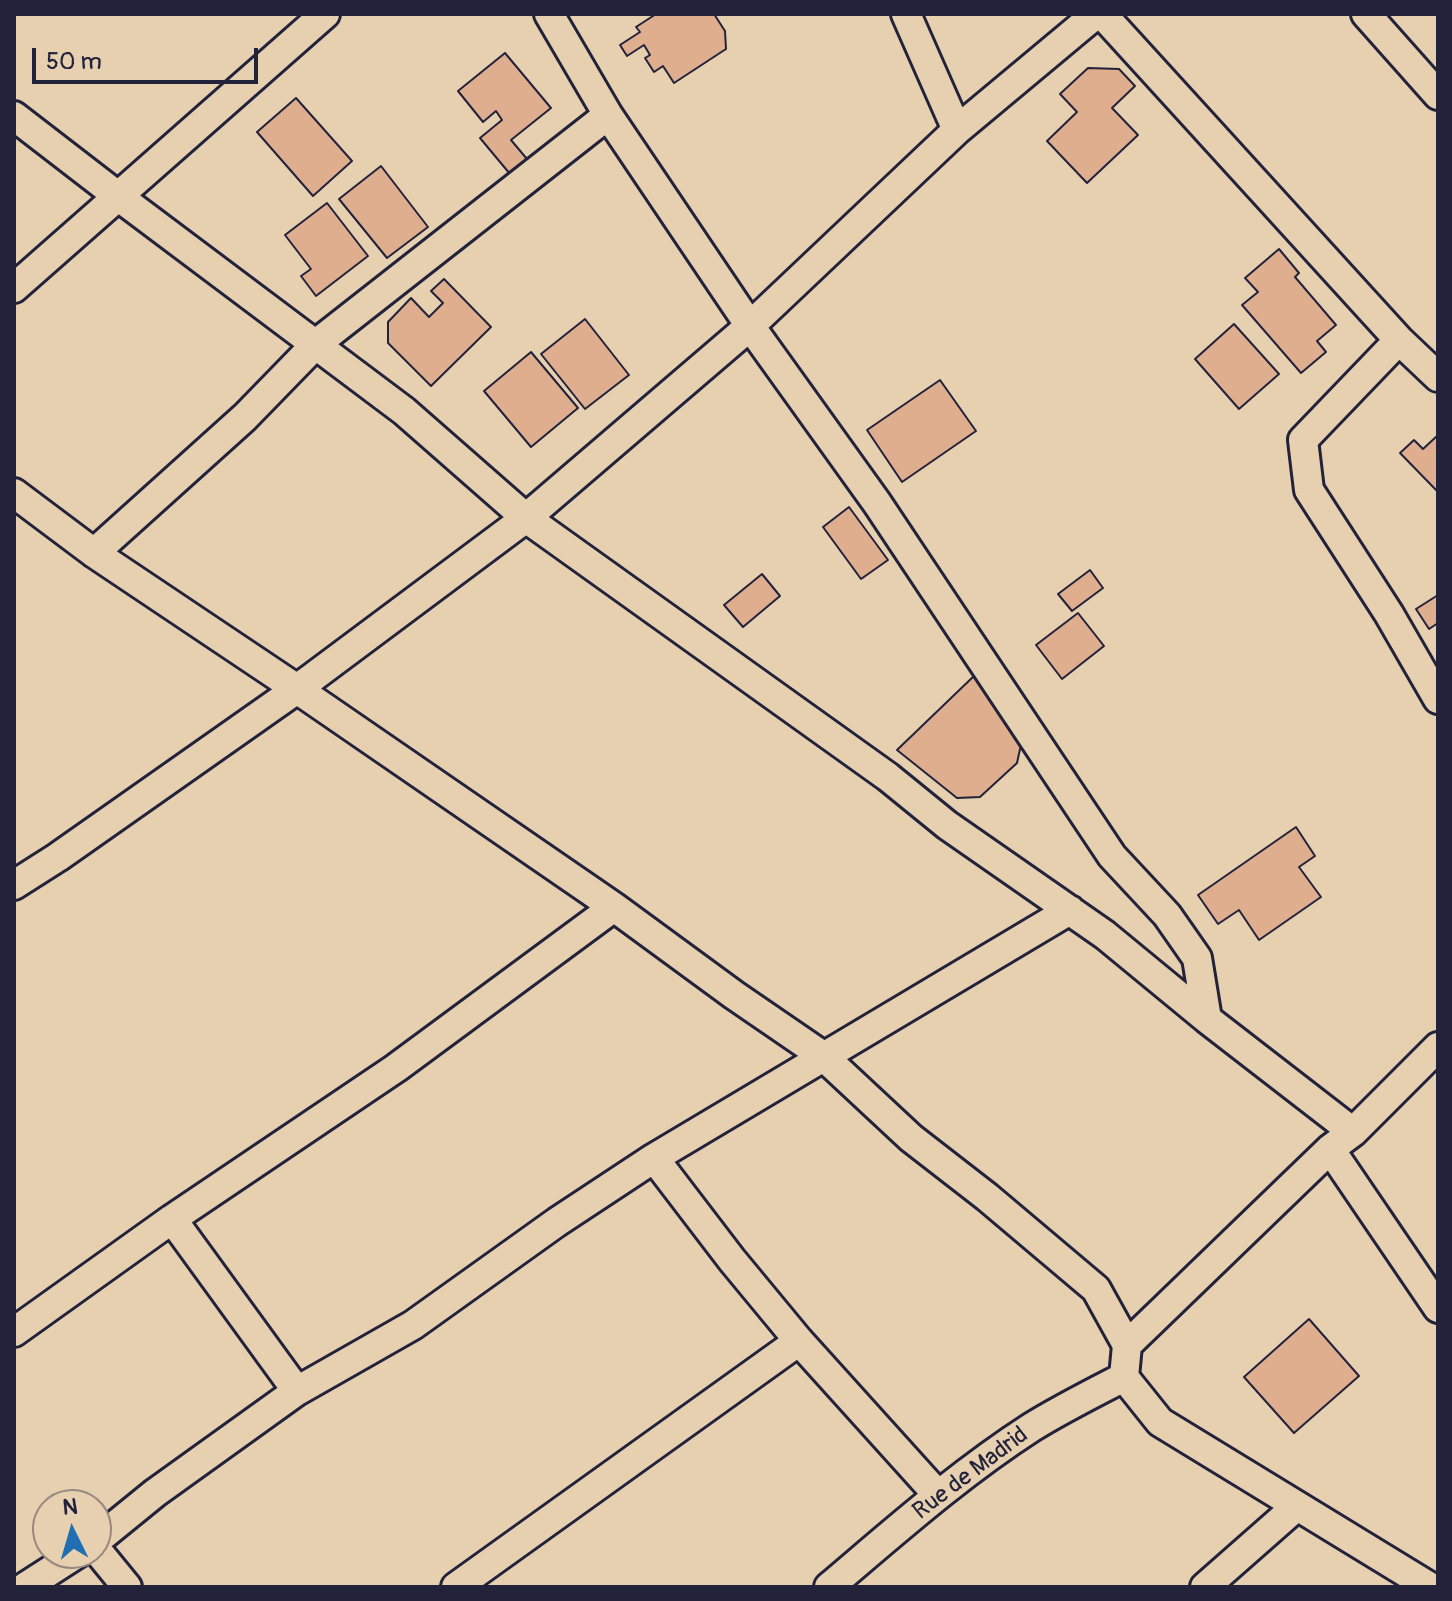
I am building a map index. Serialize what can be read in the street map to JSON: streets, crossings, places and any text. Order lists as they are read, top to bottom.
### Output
{
  "streets": {
    "street": ["Rue de Madrid"]
  },
  "scale_bar": "50 m",
  "north": "top"
}
